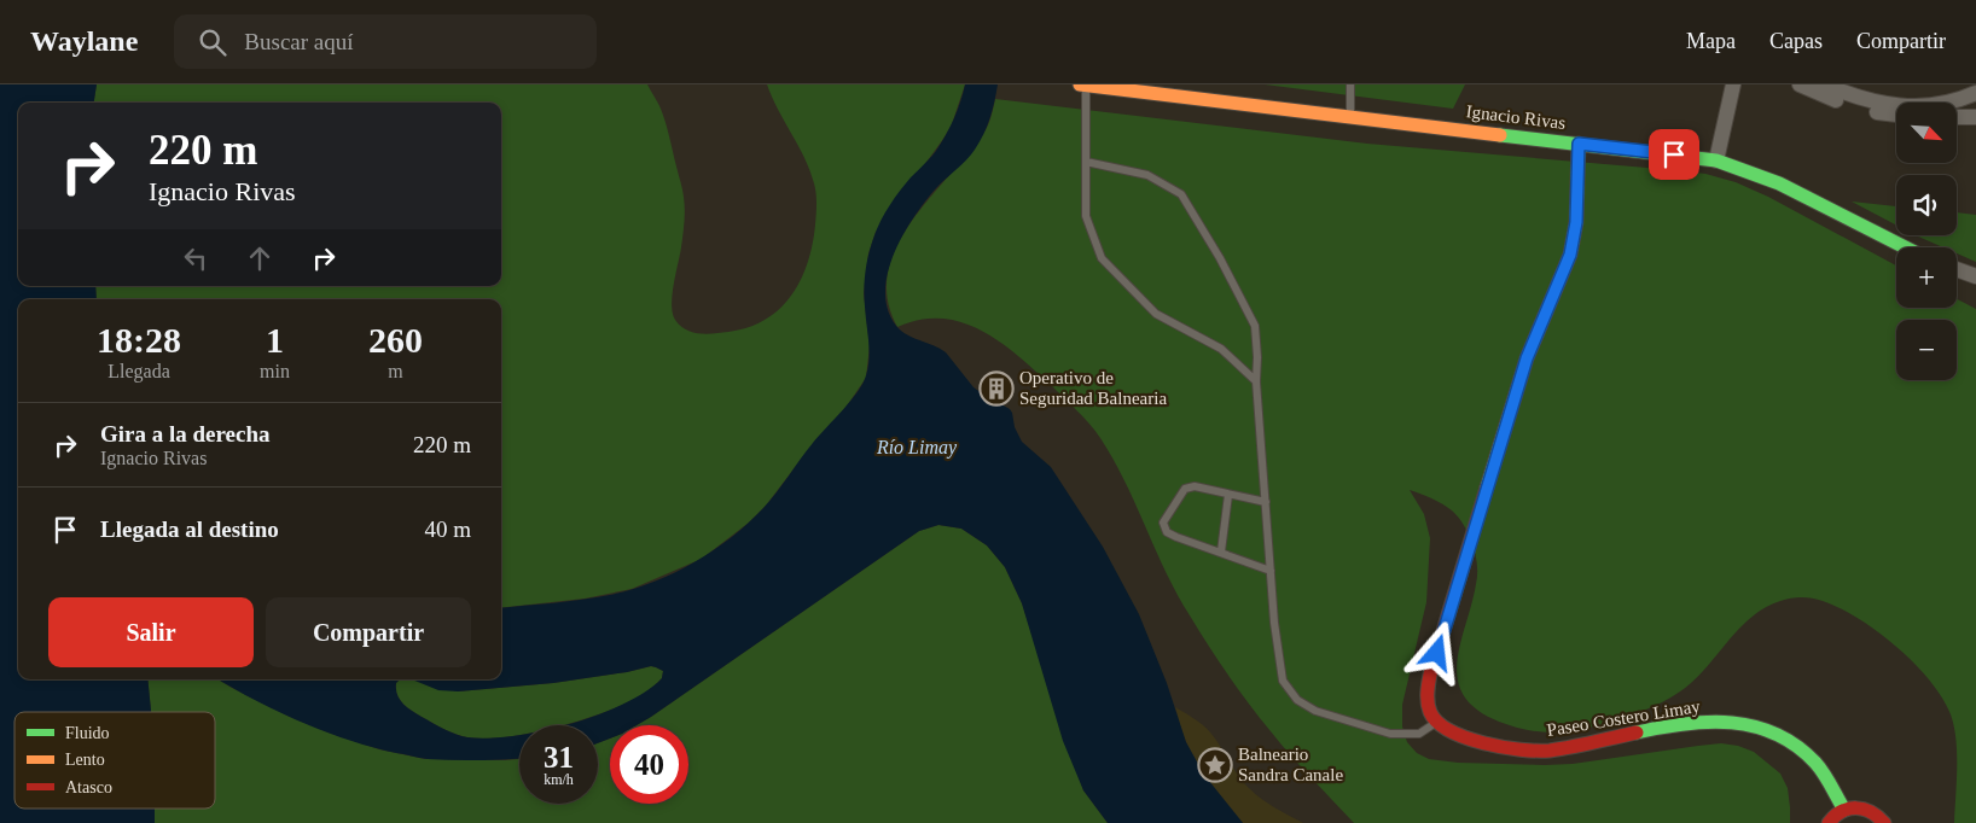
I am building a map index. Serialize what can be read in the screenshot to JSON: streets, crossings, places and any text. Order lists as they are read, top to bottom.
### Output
{
  "streets": {
    "street": ["Ignacio Rivas", "Paseo Costero Limay"]
  },
  "water": ["Río Limay"],
  "places": {
    "building": ["Operativo de Seguridad Balnearia"],
    "place": ["Balneario Sandra Canale"]
  },
  "legend": ["Fluido", "Lento", "Atasco"],
  "north": "bottom right",
  "page": {
    "header": "Waylane",
    "search": "Buscar aquí",
    "nav": ["Mapa", "Capas", "Compartir"],
    "map_buttons": ["+", "−"],
    "turn": ["220 m", "Ignacio Rivas"],
    "eta": [
      "18:28",
      "Llegada",
      "1",
      "min",
      "260",
      "m"
    ],
    "list": [
      {
        "name": "Gira a la derecha",
        "note": "Ignacio Rivas",
        "value": "220 m"
      },
      {
        "name": "Llegada al destino",
        "value": "40 m"
      }
    ],
    "buttons": ["Salir", "Compartir"],
    "speed": "31 km/h",
    "limit": "40"
  }
}
